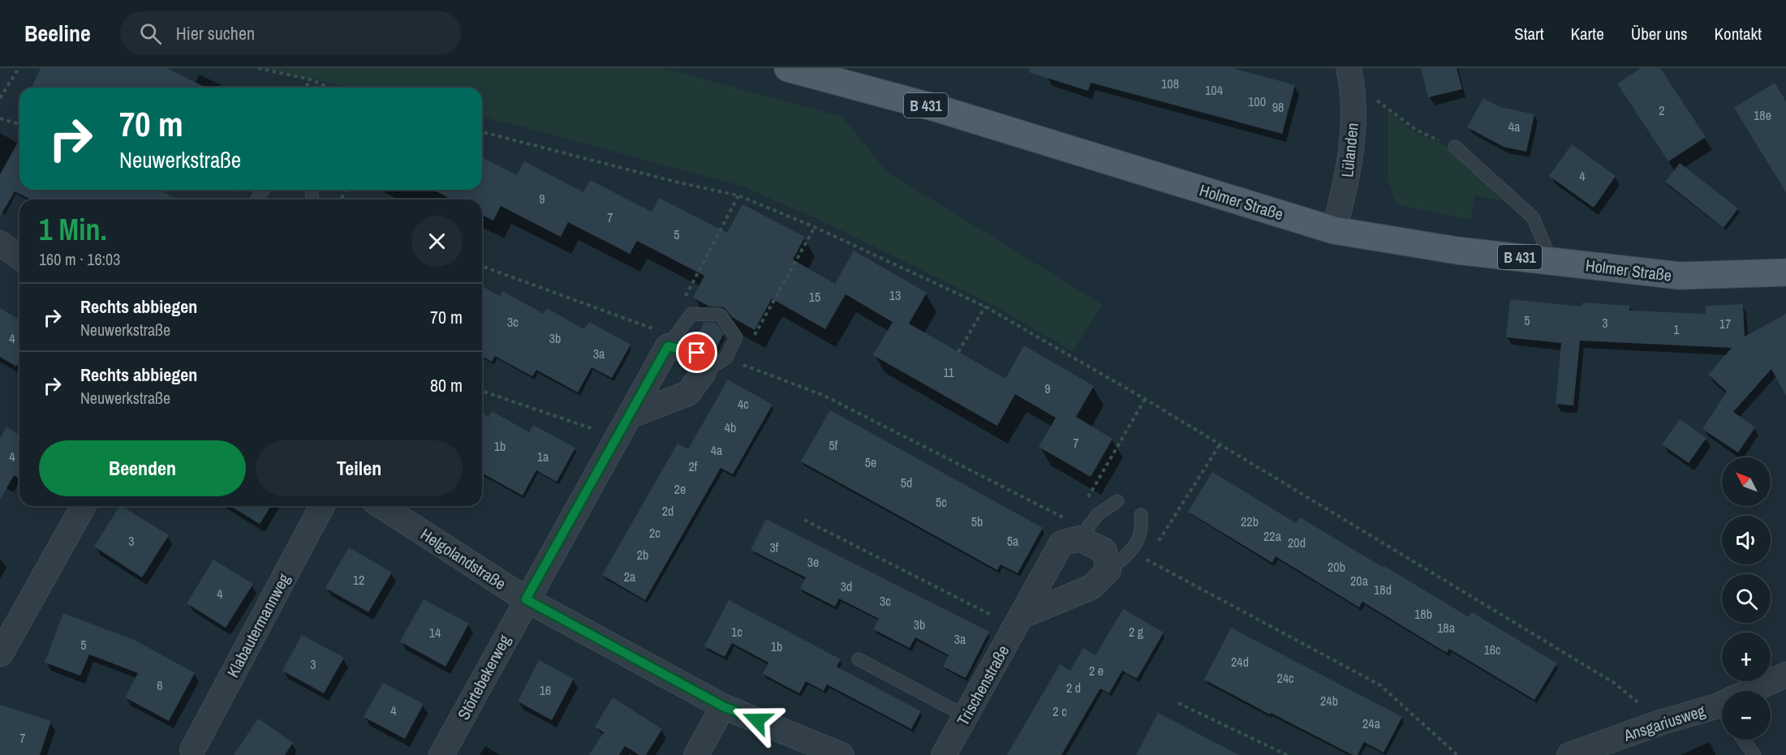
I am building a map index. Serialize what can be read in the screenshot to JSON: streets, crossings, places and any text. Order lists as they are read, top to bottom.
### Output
{
  "streets": {
    "main road": ["B 431", "Holmer Straße"],
    "street": [
      "Lülanden",
      "Helgolandstraße",
      "Klabautermannweg",
      "Störtebekerweg",
      "Trischenstraße",
      "Ansgariusweg"
    ]
  },
  "crossings": [
    ["Lülanden", "Holmer Straße"],
    ["Helgolandstraße", "Störtebekerweg"]
  ],
  "house_numbers": [
    "108",
    "104",
    "100",
    "98",
    "2",
    "18e",
    "4a",
    "4",
    "9",
    "7",
    "5",
    "13",
    "15",
    "5",
    "3c",
    "3",
    "17",
    "1",
    "4",
    "3b",
    "3a",
    "11",
    "9",
    "4c",
    "4b",
    "7",
    "5f",
    "1b",
    "4a",
    "4",
    "1a",
    "5e",
    "2f",
    "5d",
    "2e",
    "5c",
    "2d",
    "5b",
    "22b",
    "2c",
    "22a",
    "3",
    "5a",
    "20d",
    "3f",
    "2b",
    "3e",
    "20b",
    "2a",
    "12",
    "20a",
    "3d",
    "18d",
    "4",
    "3c",
    "18b",
    "3b",
    "18a",
    "1c",
    "2 g",
    "14",
    "3a",
    "5",
    "1b",
    "16c",
    "24d",
    "3",
    "2 e",
    "24c",
    "6",
    "2 d",
    "16",
    "24b",
    "4",
    "2 c",
    "24a",
    "7"
  ],
  "north": "top left",
  "page": {
    "header": "Beeline",
    "search": "Hier suchen",
    "nav": [
      "Start",
      "Karte",
      "Über uns",
      "Kontakt"
    ],
    "turn": ["70 m", "Neuwerkstraße"],
    "heading": ["1 Min.", "160 m · 16:03"],
    "list": [
      {
        "name": "Rechts abbiegen",
        "note": "Neuwerkstraße",
        "value": "70 m"
      },
      {
        "name": "Rechts abbiegen",
        "note": "Neuwerkstraße",
        "value": "80 m"
      }
    ],
    "buttons": ["Beenden", "Teilen"],
    "map_buttons": ["+", "−"]
  }
}
